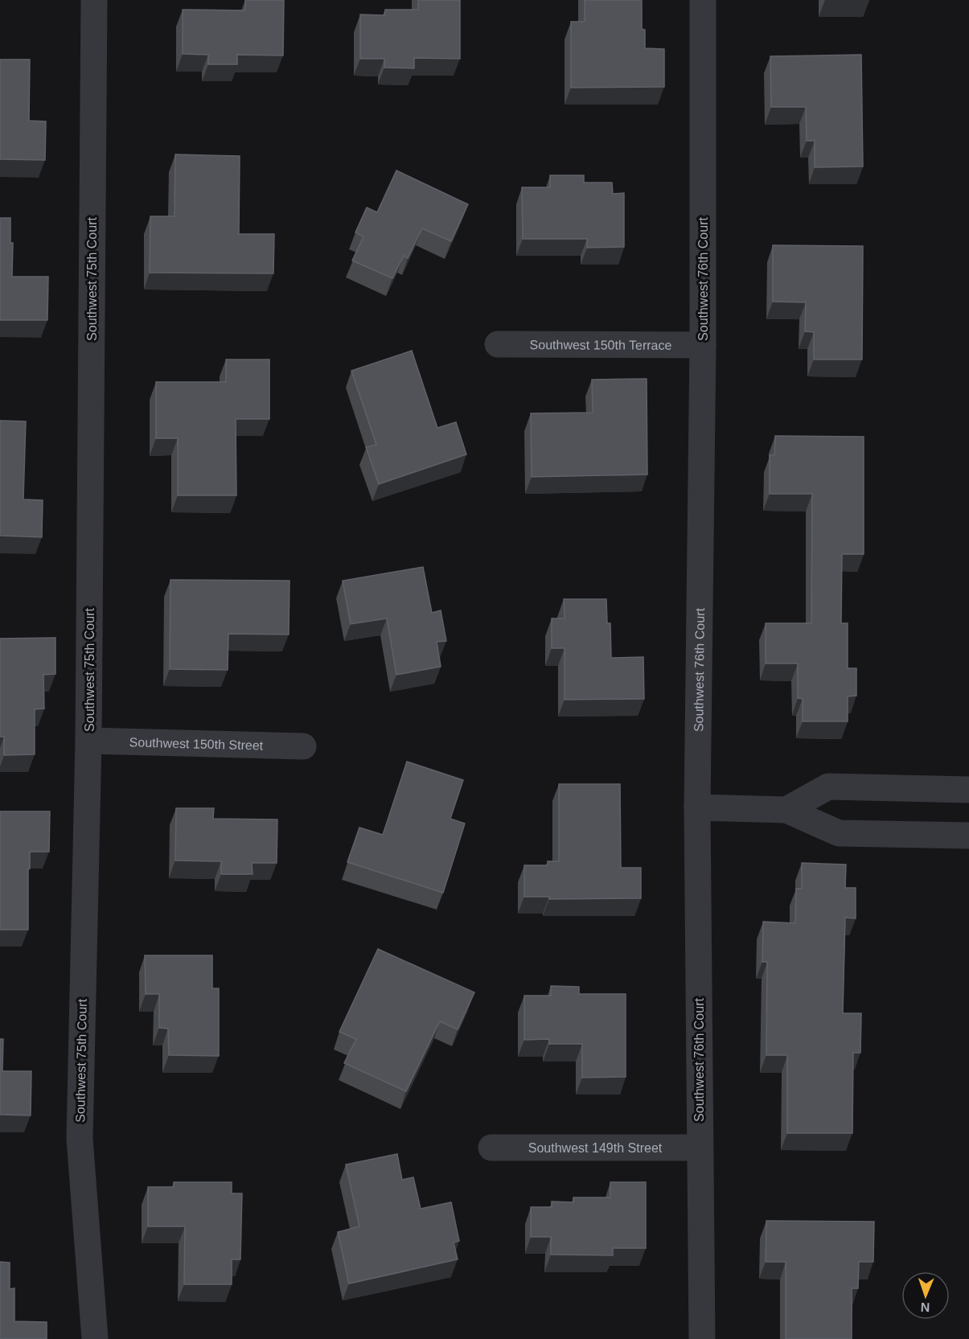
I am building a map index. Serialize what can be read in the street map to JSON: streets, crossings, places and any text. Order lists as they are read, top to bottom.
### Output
{
  "streets": {
    "street": [
      "Southwest 75th Court",
      "Southwest 76th Court",
      "Southwest 150th Terrace",
      "Southwest 150th Street",
      "Southwest 149th Street"
    ]
  },
  "crossings": [
    ["Southwest 75th Court", "Southwest 150th Street"],
    ["Southwest 76th Court", "Southwest 150th Terrace"],
    ["Southwest 76th Court", "Southwest 149th Street"]
  ],
  "north": "bottom"
}
